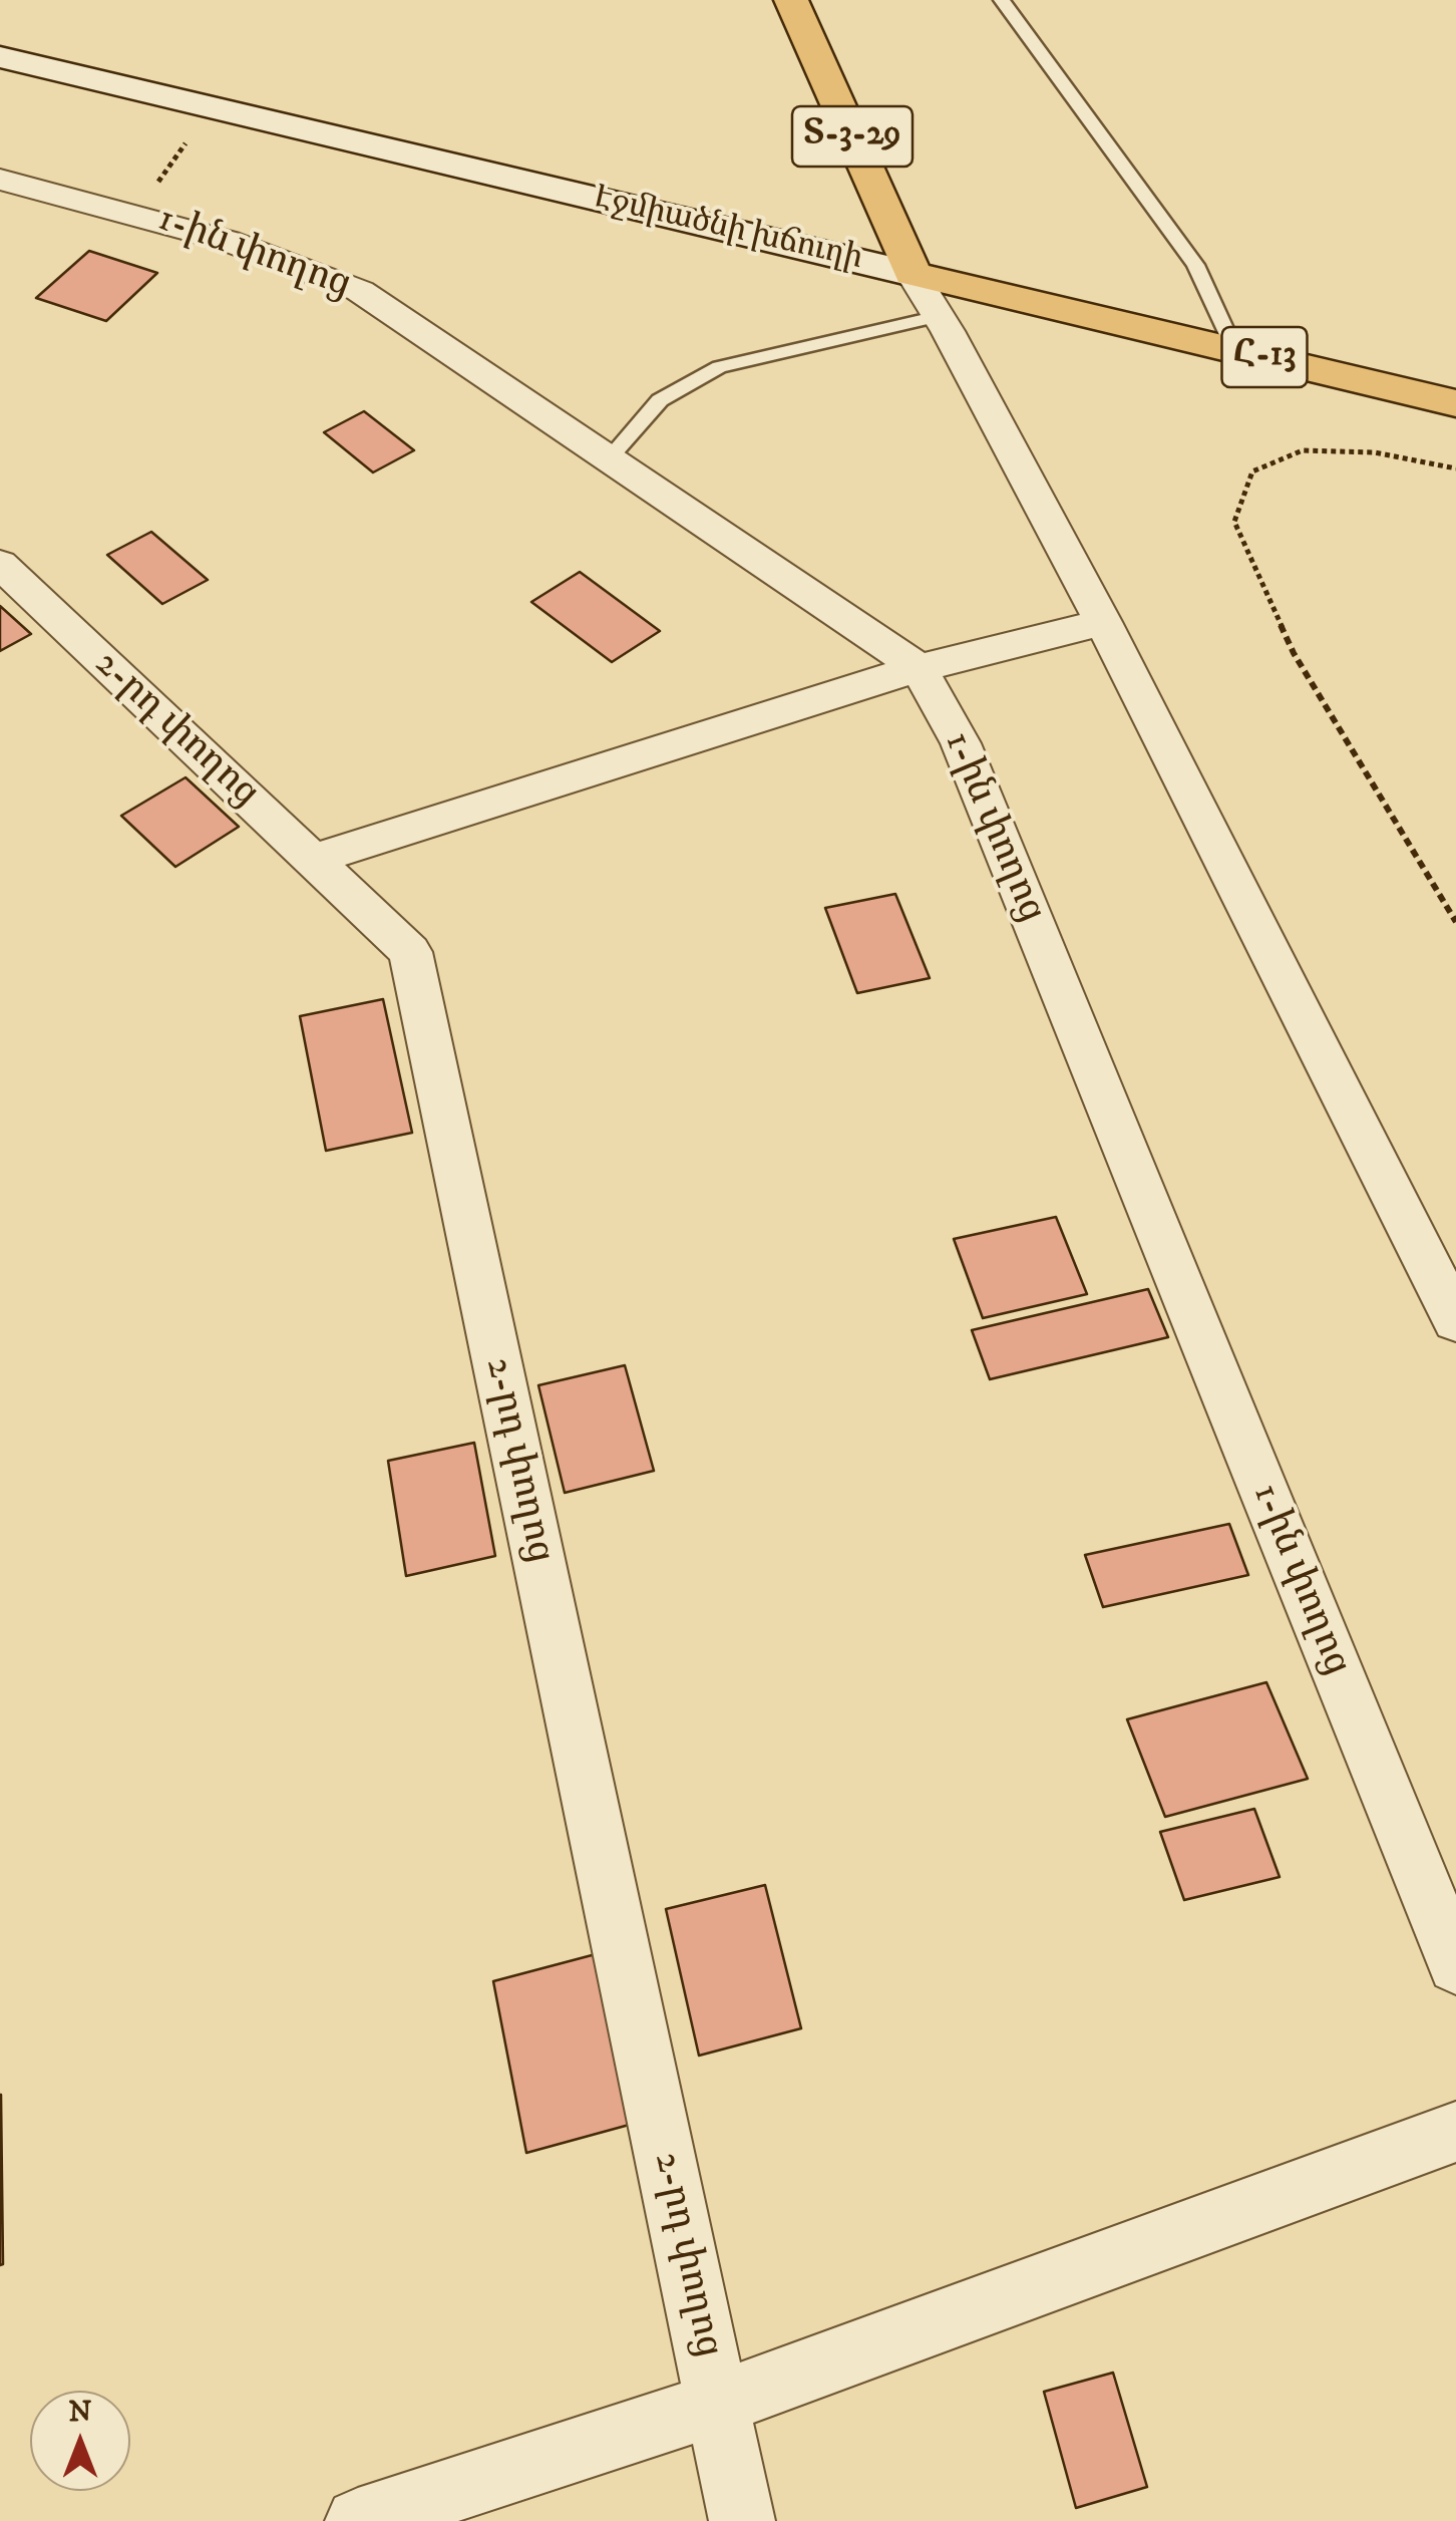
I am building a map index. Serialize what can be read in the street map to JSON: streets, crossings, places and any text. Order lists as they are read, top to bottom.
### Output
{
  "streets": {
    "main road": ["Տ-3-29", "Էջմիածնի խճուղի", "Հ-13"],
    "street": ["1-ին փողոց", "2-րդ փողոց"]
  },
  "crossings": [
    ["Տ-3-29", "Էջմիածնի խճուղի"]
  ],
  "north": "top"
}
